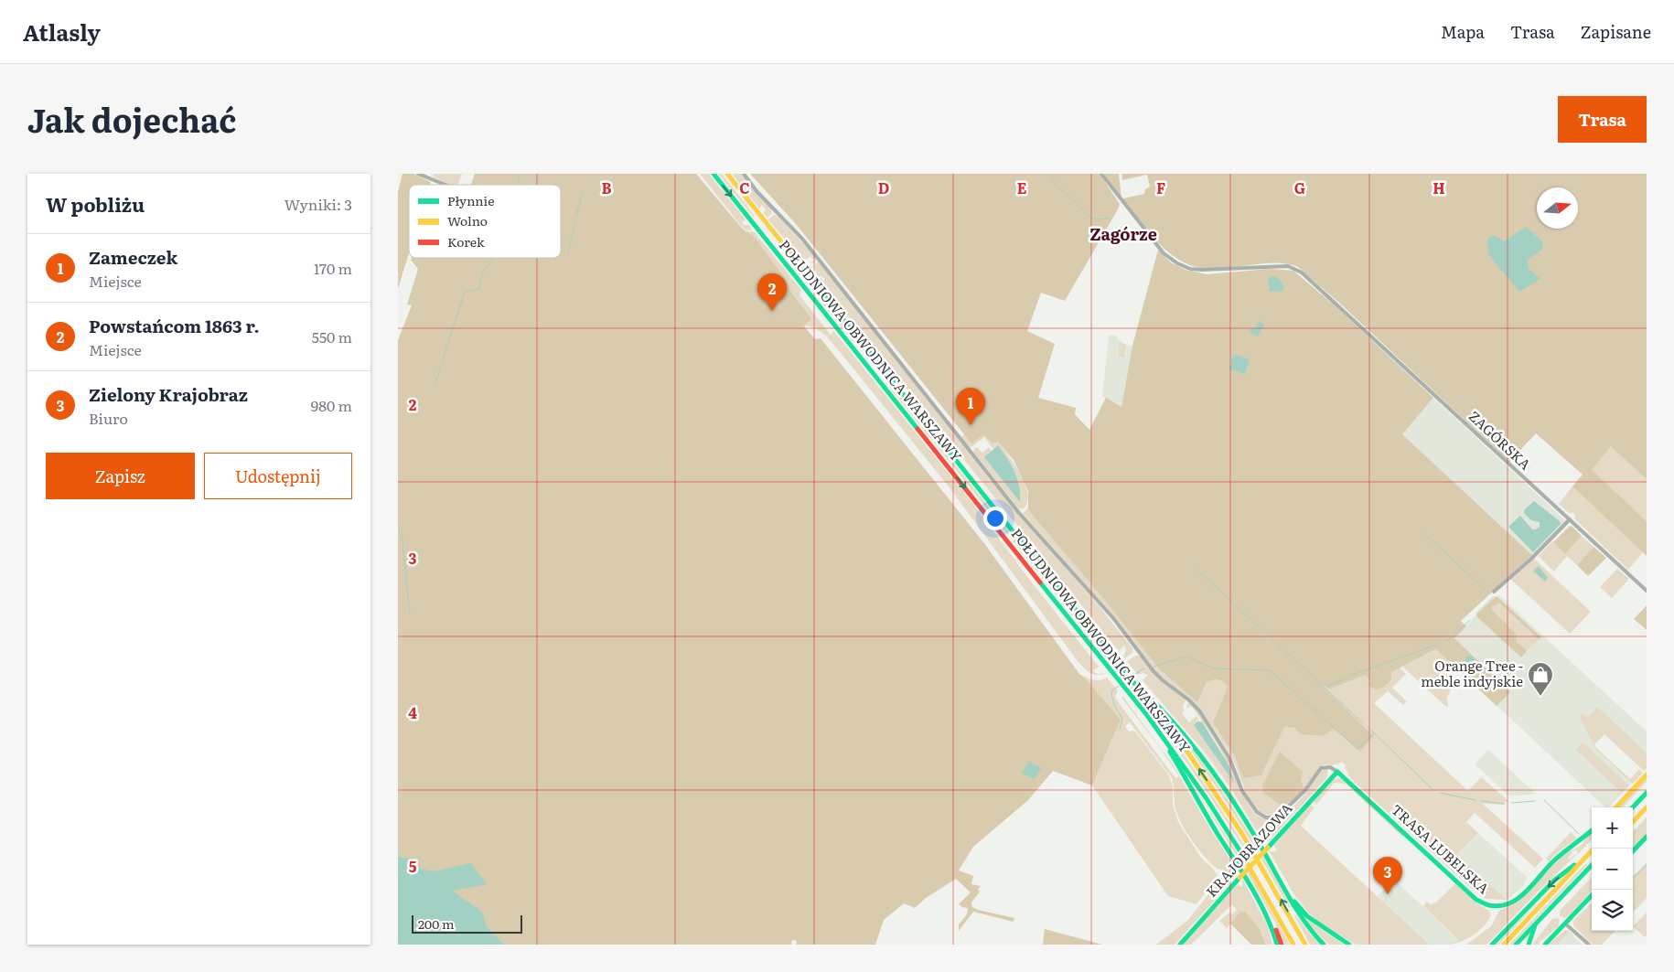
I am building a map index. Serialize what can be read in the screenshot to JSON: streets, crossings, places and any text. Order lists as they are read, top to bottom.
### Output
{
  "streets": {
    "main road": ["POŁUDNIOWA OBWODNICA WARSZAWY", "TRASA LUBELSKA", "KRAJOBRAZOWA"],
    "street": ["ZAGÓRSKA"]
  },
  "crossings": [
    ["TRASA LUBELSKA", "KRAJOBRAZOWA"]
  ],
  "districts": ["Zagórze"],
  "places": {
    "shop": ["Orange Tree - meble indyjskie"]
  },
  "legend": ["Płynnie", "Wolno", "Korek"],
  "scale_bar": "200 m",
  "north": "right",
  "page": {
    "header": "Atlasly",
    "nav": ["Mapa", "Trasa", "Zapisane"],
    "title": "Jak dojechać",
    "buttons": [
      "Trasa",
      ["Zapisz", "Udostępnij"]
    ],
    "heading": ["W pobliżu", "Wyniki: 3"],
    "list": [
      {
        "mark": "1",
        "name": "Zameczek",
        "note": "Miejsce",
        "value": "170 m"
      },
      {
        "mark": "2",
        "name": "Powstańcom 1863 r.",
        "note": "Miejsce",
        "value": "550 m"
      },
      {
        "mark": "3",
        "name": "Zielony Krajobraz",
        "note": "Biuro",
        "value": "980 m"
      }
    ],
    "pins": ["2", "1", "3"],
    "map_buttons": ["+", "−"],
    "scale": "200 m"
  },
  "grid": {
    "columns": [
      "B",
      "C",
      "D",
      "E",
      "F",
      "G",
      "H"
    ],
    "rows": [
      "2",
      "3",
      "4",
      "5"
    ]
  }
}
